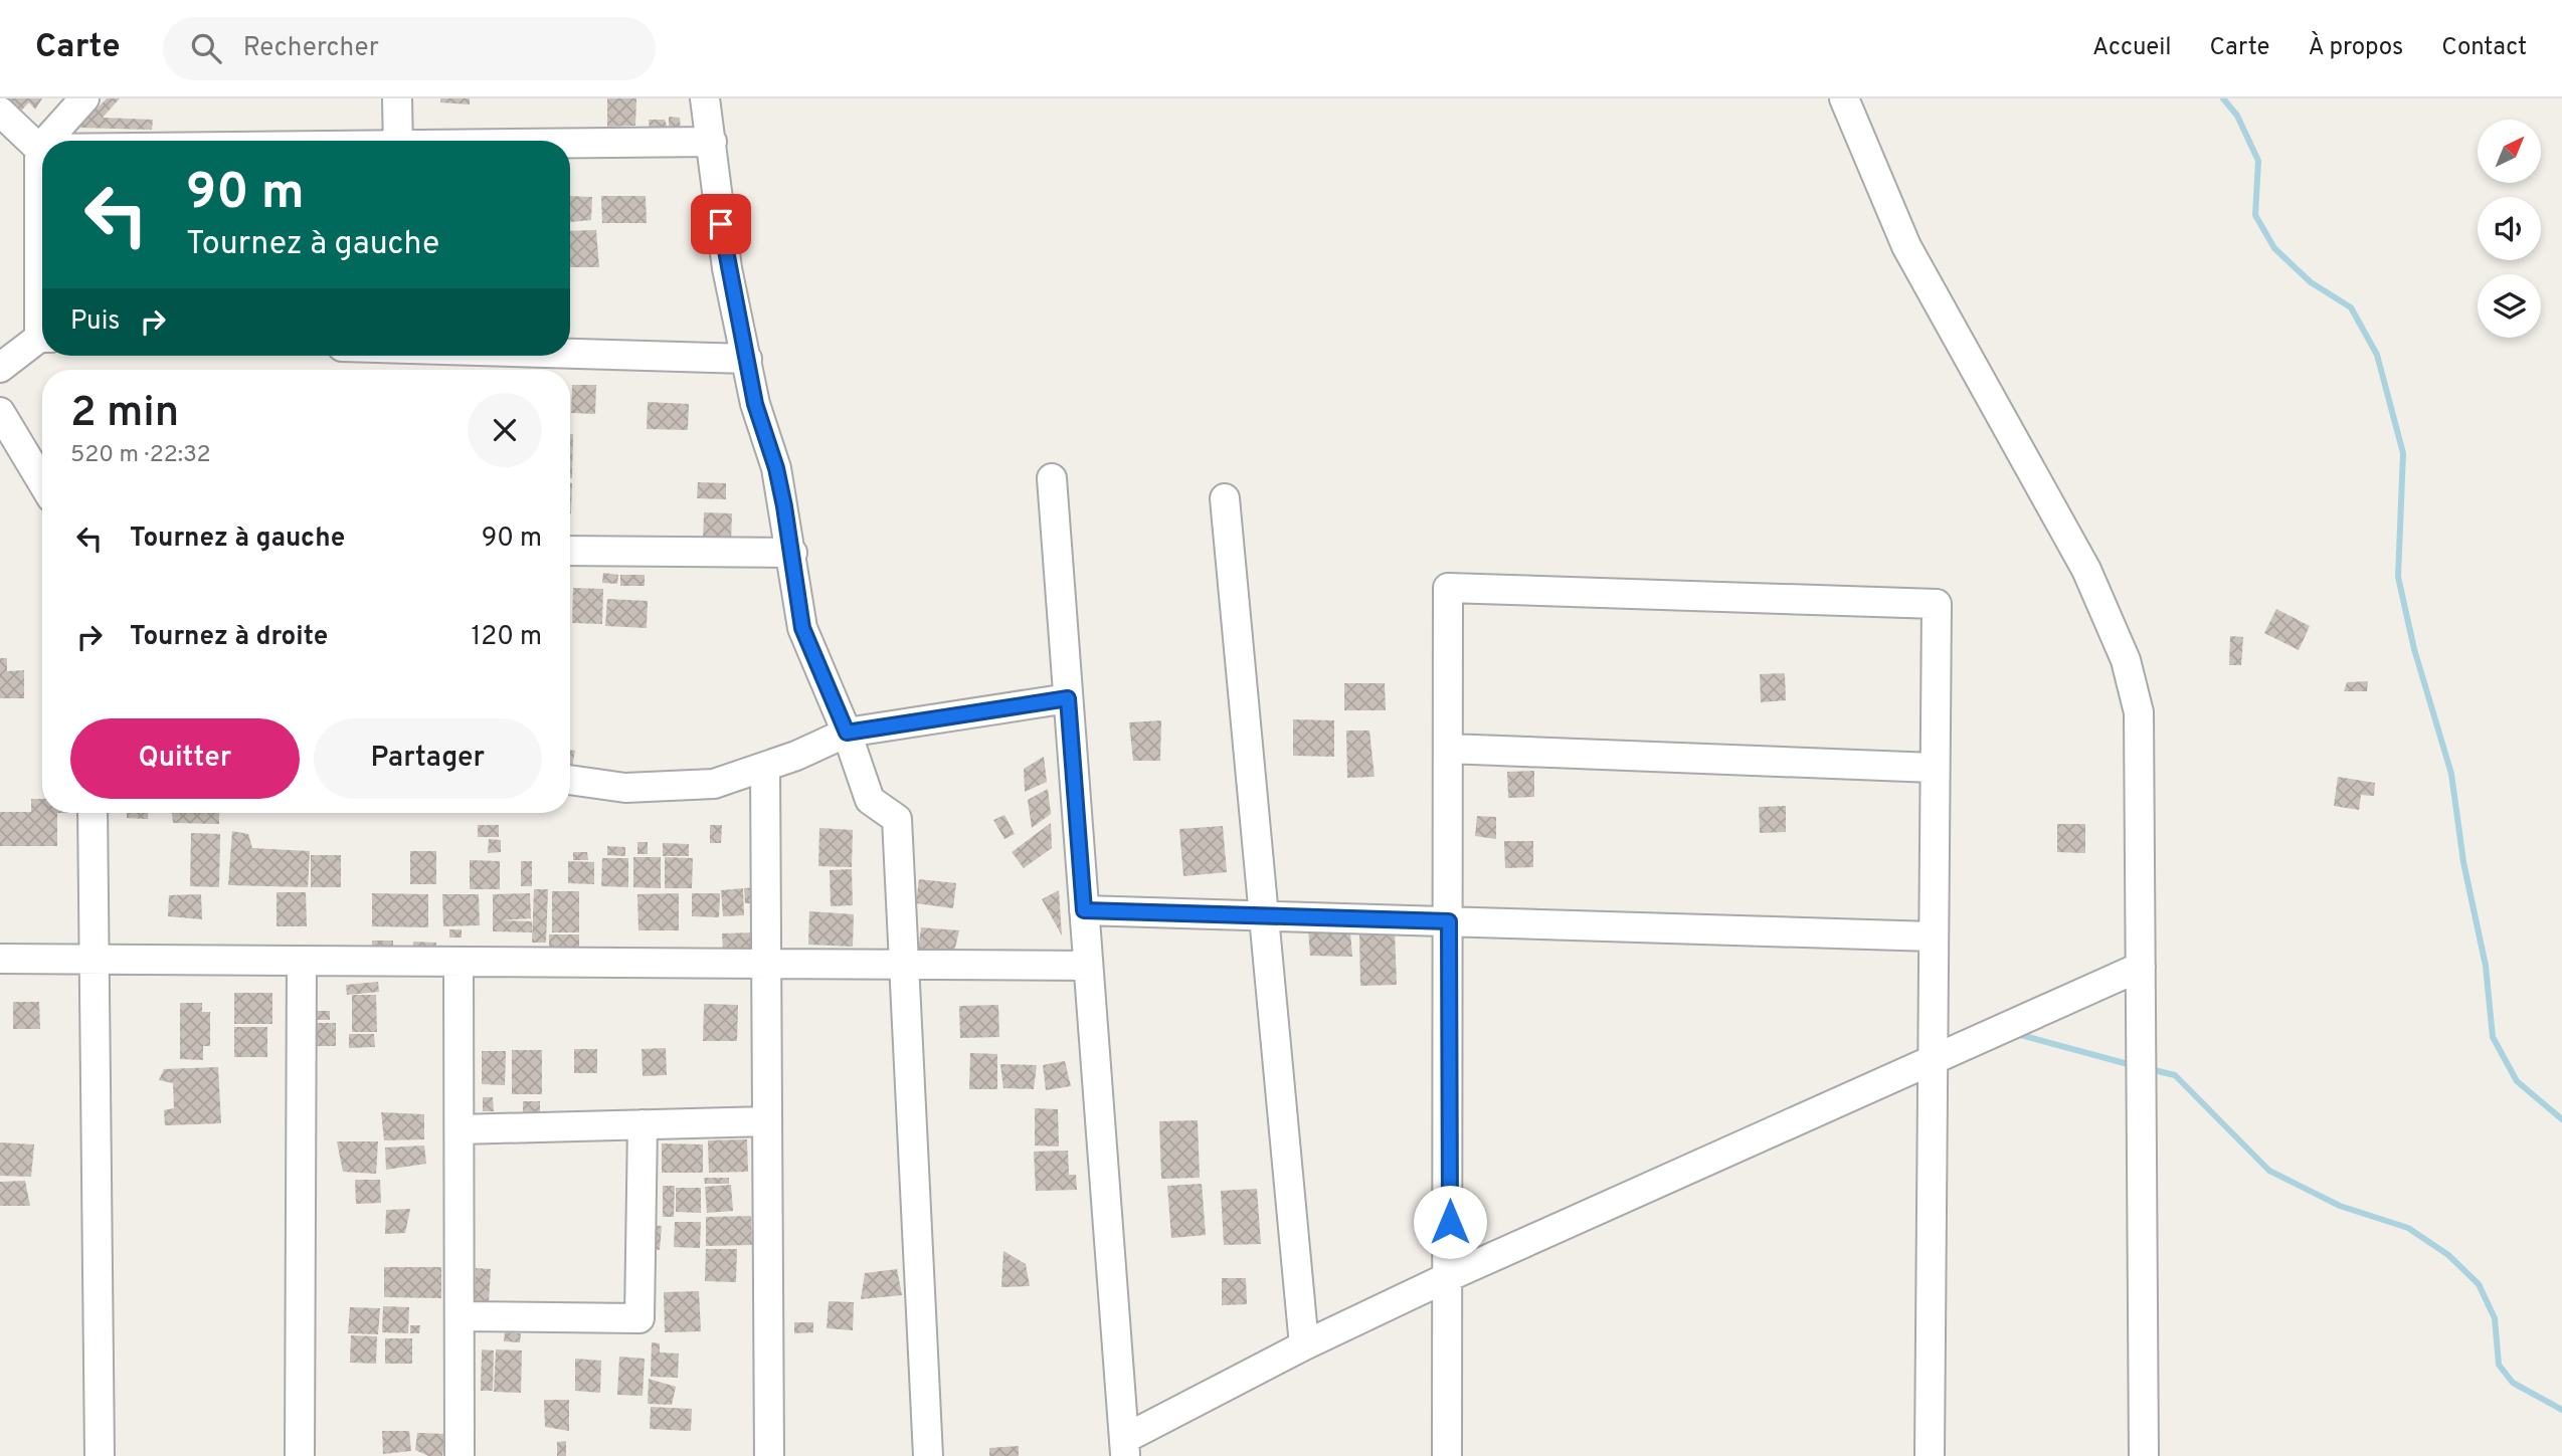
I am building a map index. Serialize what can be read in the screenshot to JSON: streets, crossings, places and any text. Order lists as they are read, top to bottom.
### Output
{
  "north": "top right",
  "page": {
    "header": "Carte",
    "search": "Rechercher",
    "nav": [
      "Accueil",
      "Carte",
      "À propos",
      "Contact"
    ],
    "turn": ["90 m", "Tournez à gauche"],
    "then": "Puis",
    "heading": ["2 min", "520 m · 22:32"],
    "list": [
      {
        "name": "Tournez à gauche",
        "value": "90 m"
      },
      {
        "name": "Tournez à droite",
        "value": "120 m"
      }
    ],
    "buttons": ["Quitter", "Partager"]
  }
}
